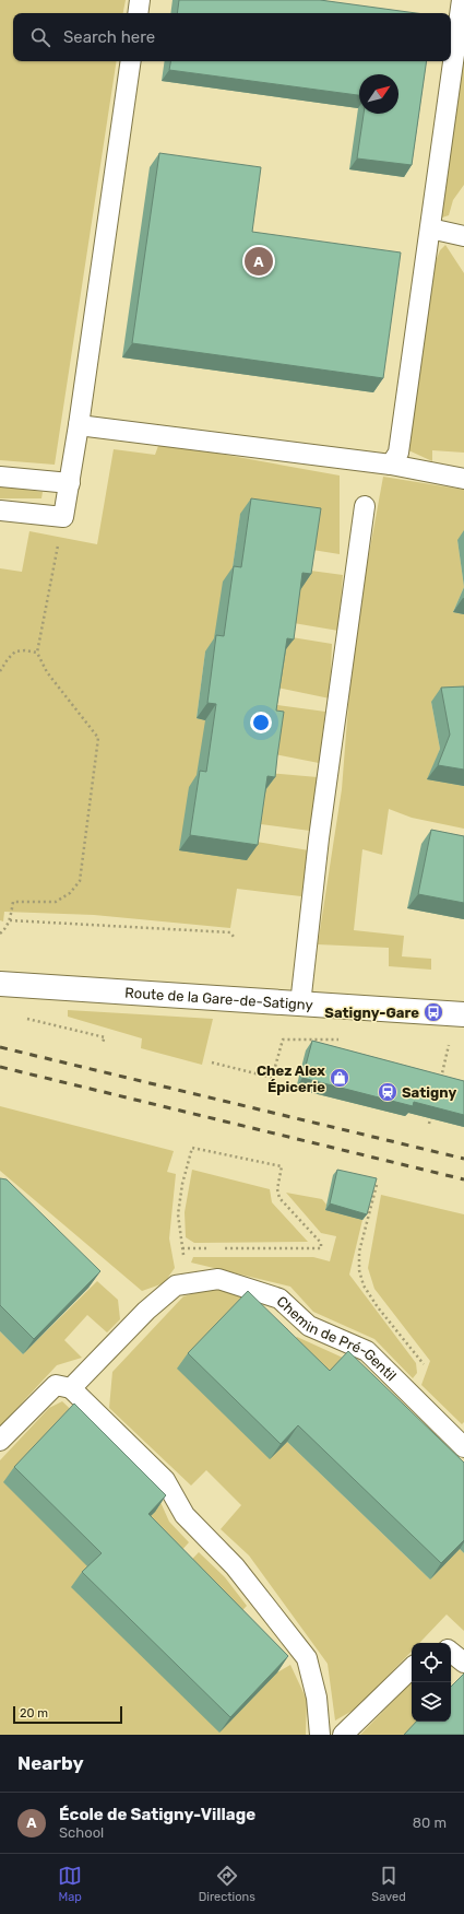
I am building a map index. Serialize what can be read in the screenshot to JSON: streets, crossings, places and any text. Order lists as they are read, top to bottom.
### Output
{
  "streets": {
    "street": ["Route de la Gare-de-Satigny"],
    "lane": ["Chemin de Pré-Gentil"]
  },
  "places": {
    "bus stop": ["Satigny-Gare"],
    "shop": ["Chez Alex Épicerie"],
    "station": ["Satigny"]
  },
  "scale_bar": "20 m",
  "north": "top right",
  "page": {
    "search": "Search here",
    "pins": "A",
    "scale": "20 m",
    "heading": "Nearby",
    "list": [
      {
        "mark": "A",
        "name": "École de Satigny-Village",
        "note": "School",
        "value": "80 m"
      }
    ],
    "nav": ["Map", "Directions", "Saved"]
  }
}
